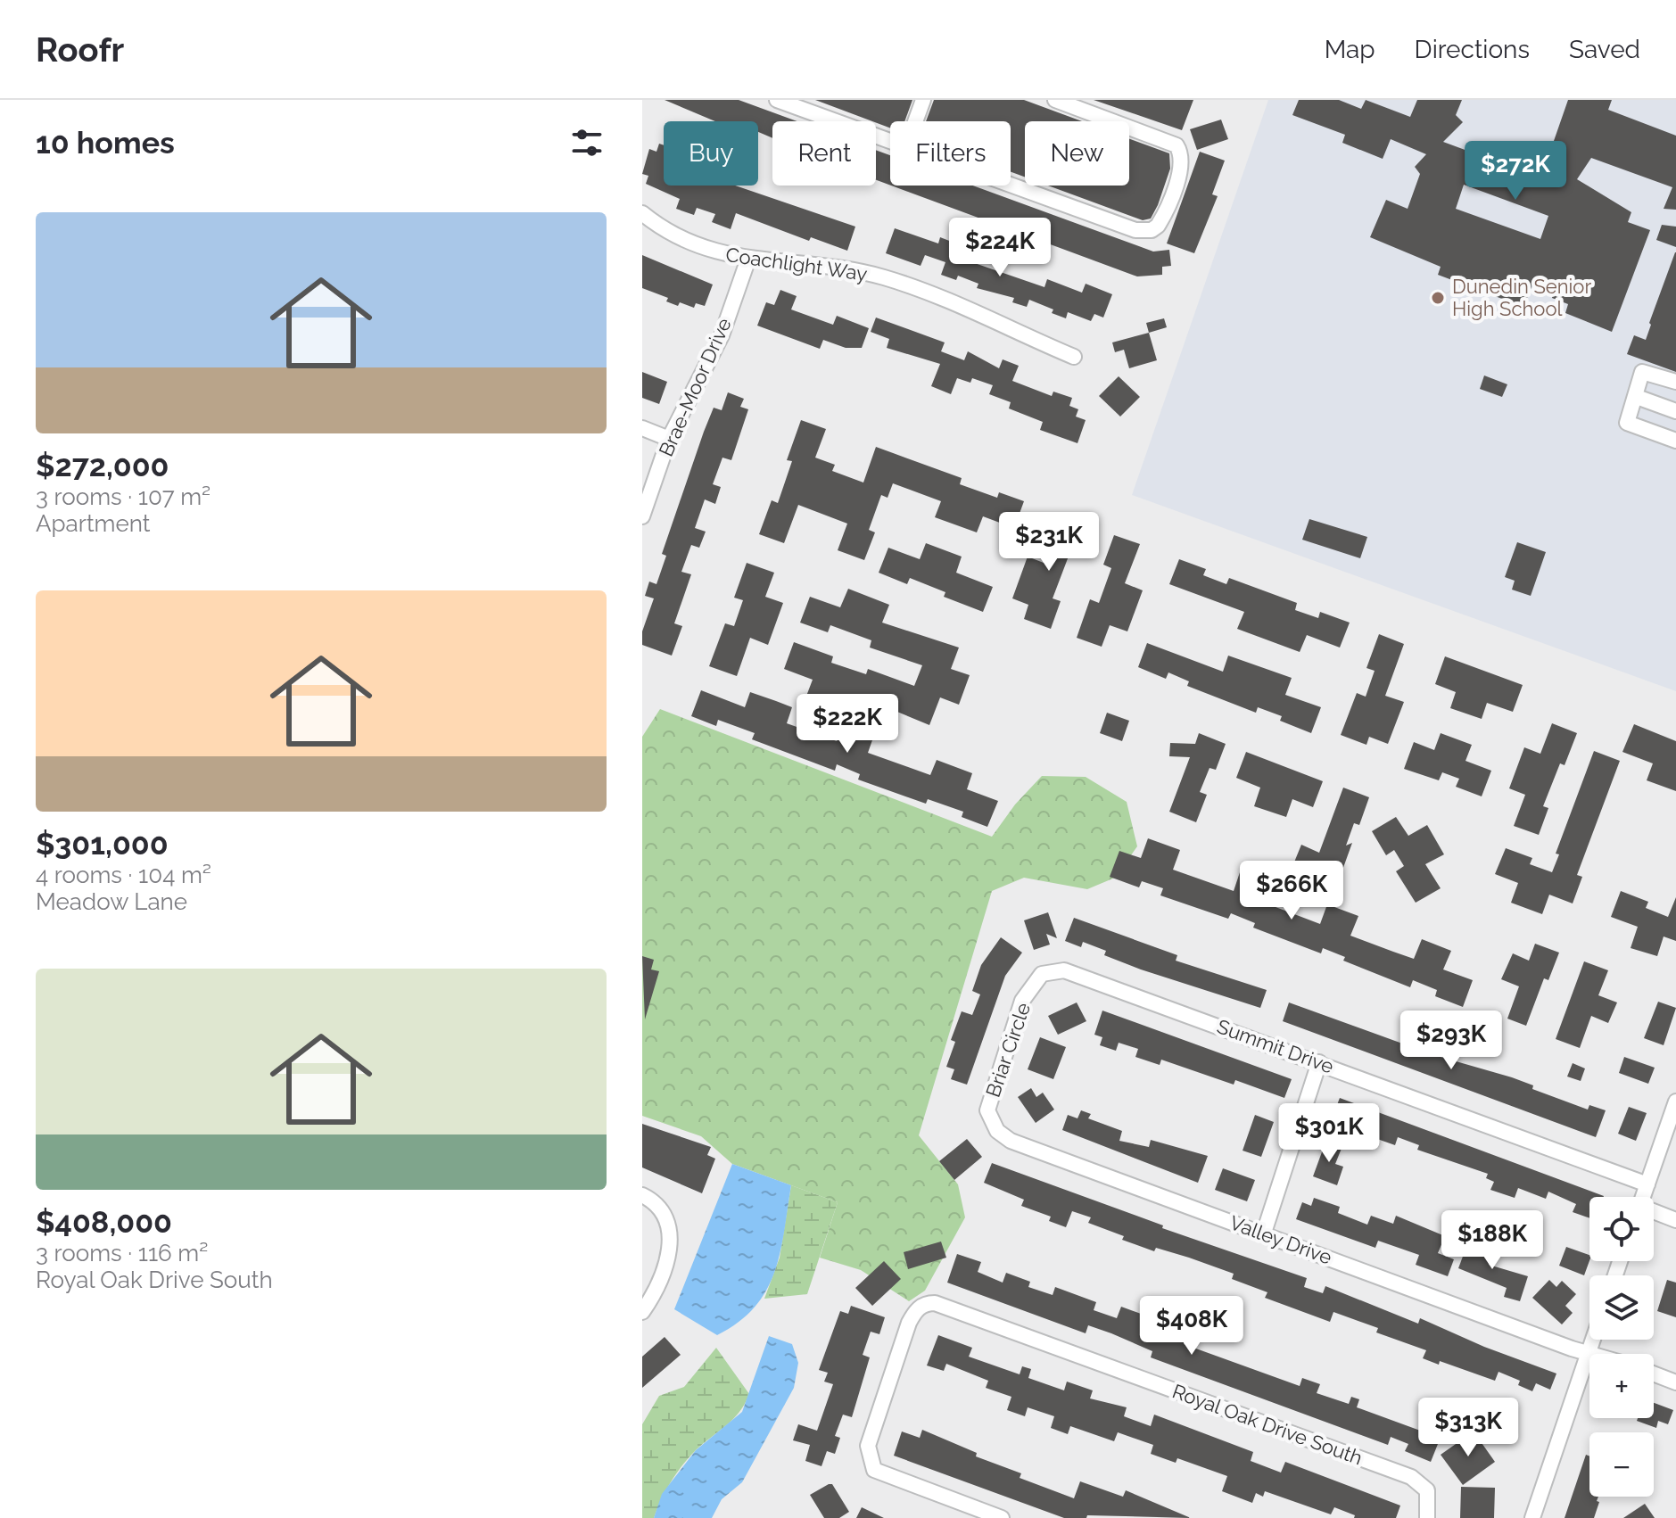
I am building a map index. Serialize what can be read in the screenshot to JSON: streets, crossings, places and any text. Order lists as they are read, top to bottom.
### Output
{
  "streets": {
    "street": [
      "Coachlight Way",
      "Brae-Moor Drive",
      "Summit Drive",
      "Briar Circle",
      "Valley Drive",
      "Royal Oak Drive South"
    ]
  },
  "crossings": [
    ["Coachlight Way", "Brae-Moor Drive"],
    ["Summit Drive", "Briar Circle"],
    ["Briar Circle", "Valley Drive"]
  ],
  "places": ["Dunedin Senior High School"],
  "page": {
    "header": "Roofr",
    "nav": ["Map", "Directions", "Saved"],
    "heading": "10 homes",
    "chip": [
      "Buy",
      "Rent",
      "Filters",
      "New"
    ],
    "price": [
      "$272K",
      "$224K",
      "$231K",
      "$222K",
      "$266K",
      "$293K",
      "$301K",
      "$188K",
      "$408K",
      "$313K"
    ],
    "list": [
      {
        "name": "$272,000",
        "note": "3 rooms · 107 m² · Apartment"
      },
      {
        "name": "$301,000",
        "note": "4 rooms · 104 m² · Meadow Lane"
      },
      {
        "name": "$408,000",
        "note": "3 rooms · 116 m² · Royal Oak Drive South"
      }
    ],
    "map_buttons": ["+", "−"]
  }
}
